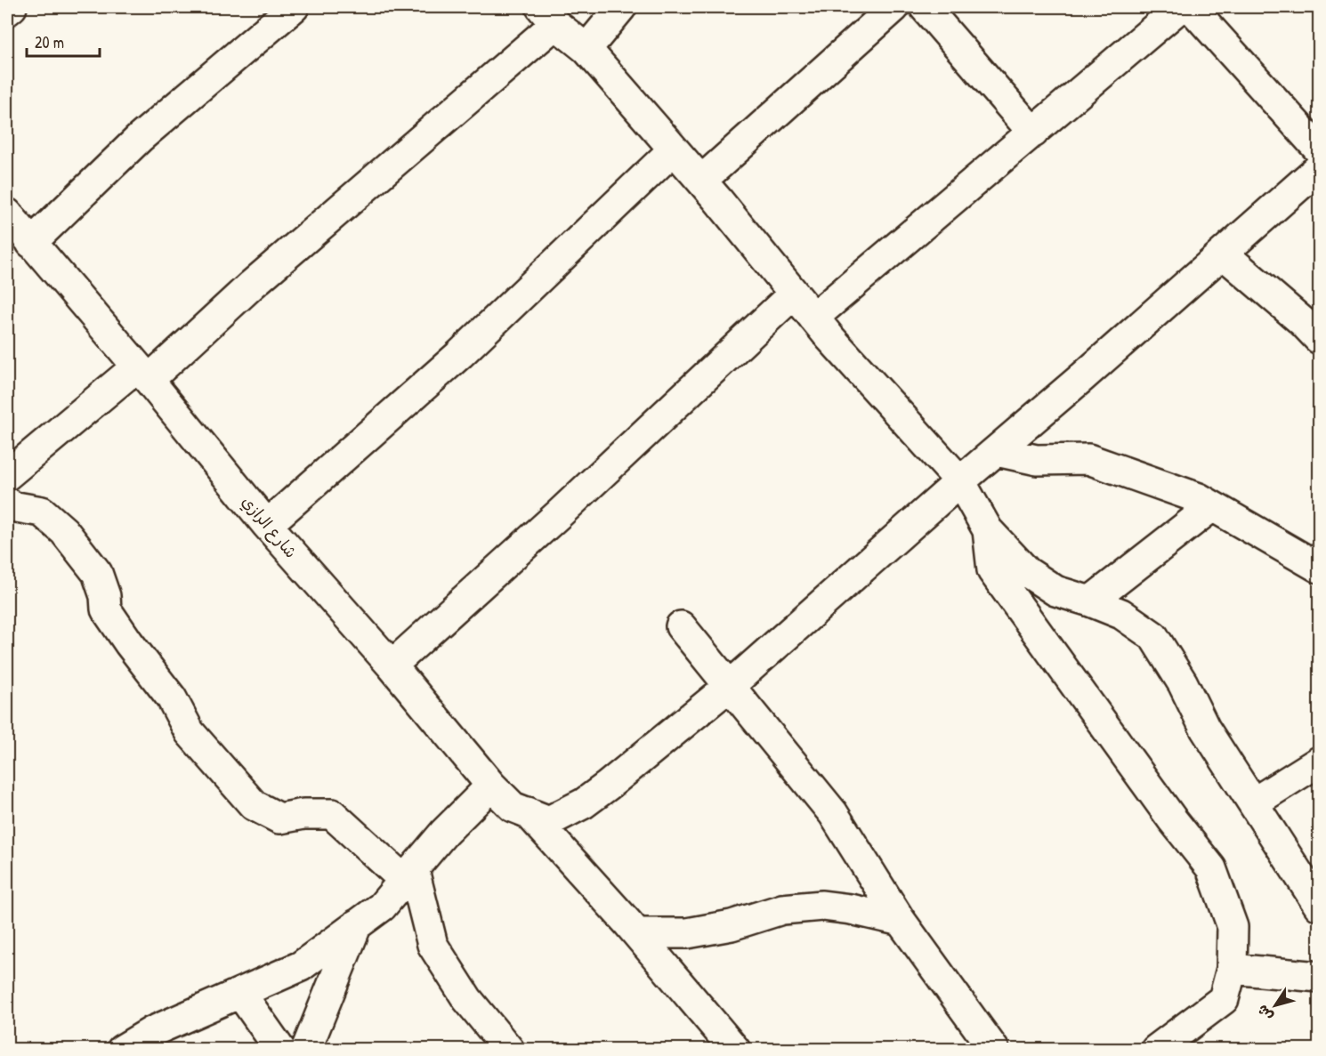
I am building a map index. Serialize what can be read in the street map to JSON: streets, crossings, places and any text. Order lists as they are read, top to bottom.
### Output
{
  "streets": {
    "street": ["شارع الرازي"]
  },
  "scale_bar": "20 m",
  "north": "bottom left"
}
